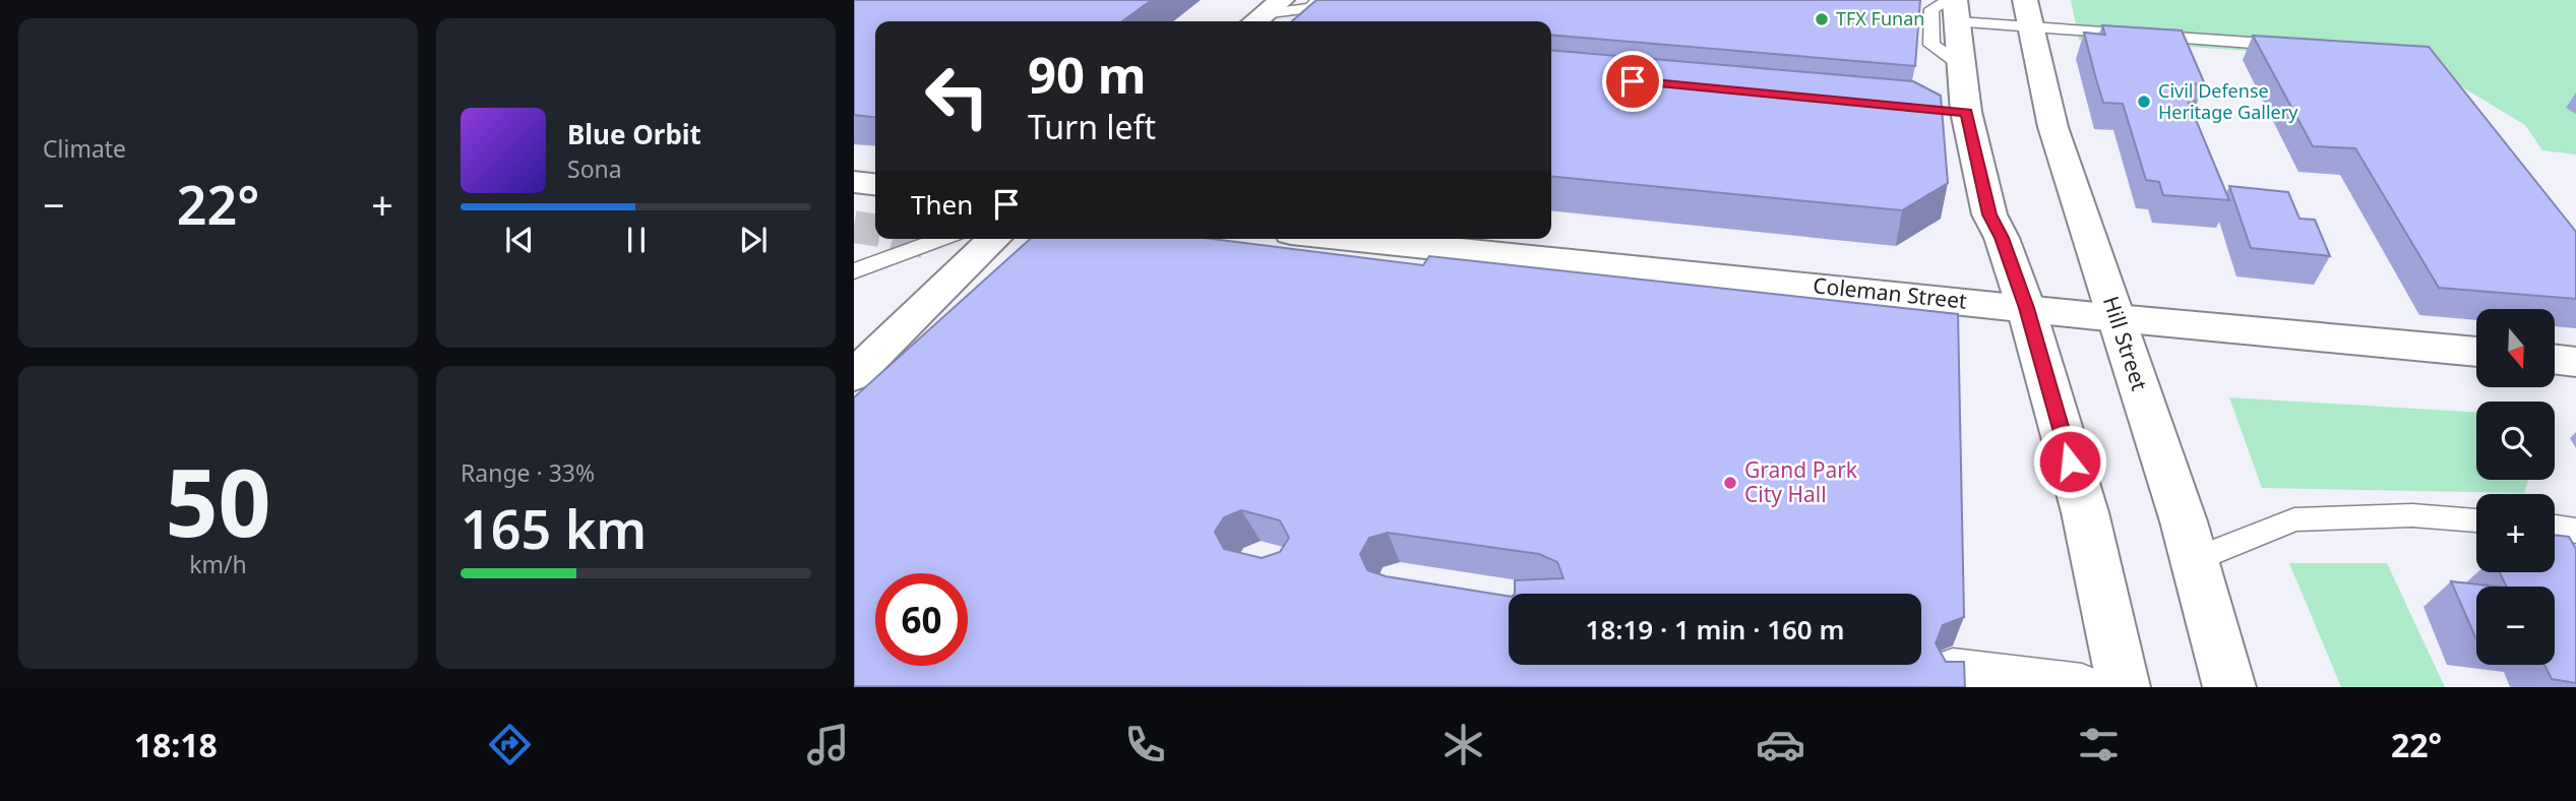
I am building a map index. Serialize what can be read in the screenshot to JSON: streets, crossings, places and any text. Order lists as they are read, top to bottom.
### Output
{
  "streets": {
    "main road": ["Coleman Street", "Hill Street"]
  },
  "crossings": [
    ["Coleman Street", "Hill Street"]
  ],
  "places": ["TFX Funan", "Civil Defense Heritage Gallery", "Grand Park City Hall"],
  "north": "bottom",
  "page": {
    "tile": [
      "Climate",
      ["50", "km/h"],
      ["Range · 33%", "165 km"]
    ],
    "turn": ["90 m", "Turn left"],
    "song": ["Blue Orbit", "Sona"],
    "then": "Then",
    "heat": ["−", "22°", "+"],
    "map_buttons": ["+", "−"],
    "limit": "60",
    "trip": "18:19 · 1 min · 160 m",
    "tabs": ["18:18", "22°"]
  }
}
